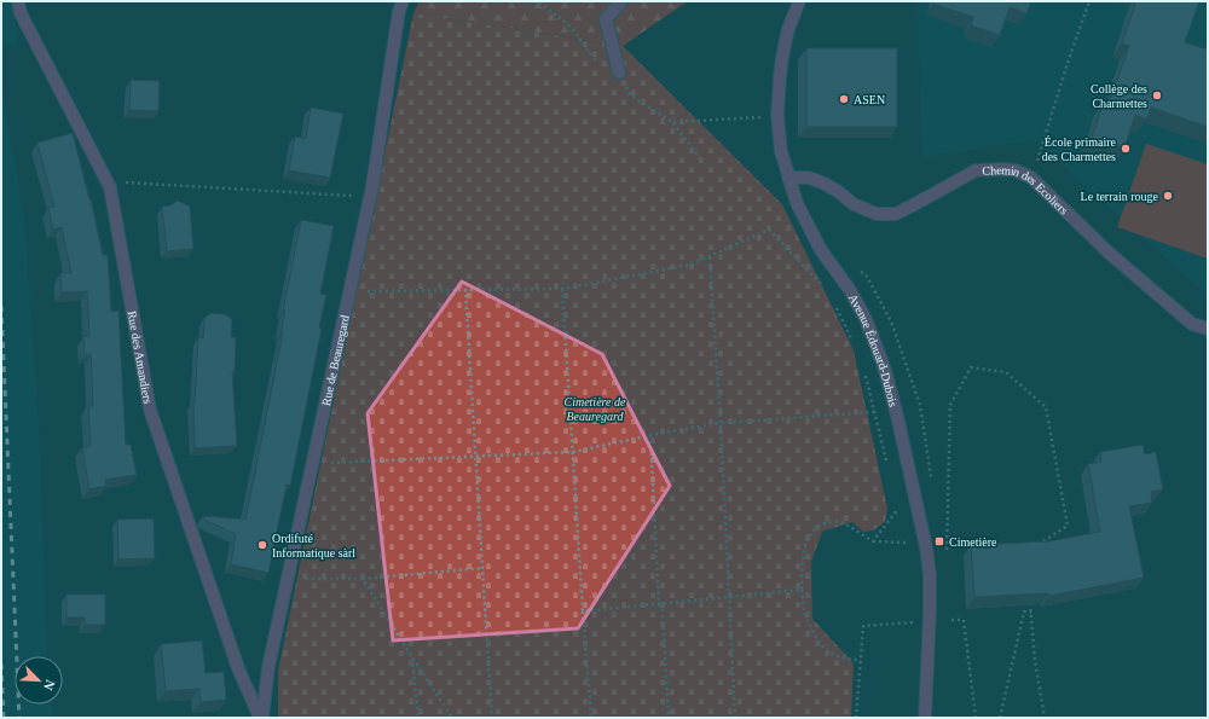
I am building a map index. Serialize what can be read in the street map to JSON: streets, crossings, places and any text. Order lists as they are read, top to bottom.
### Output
{
  "streets": {
    "street": [
      "Chemin des Ecoliers",
      "Avenue Édouard-Dubois",
      "Rue des Amandiers",
      "Rue de Beauregard"
    ]
  },
  "crossings": [
    ["Chemin des Ecoliers", "Avenue Édouard-Dubois"],
    ["Rue des Amandiers", "Rue de Beauregard"]
  ],
  "parks": ["Cimetière de Beauregard"],
  "places": {
    "other": [
      "Collège des Charmettes",
      "ASEN",
      "École primaire des Charmettes",
      "Le terrain rouge",
      "Ordifuté Informatique sàrl"
    ],
    "transit": ["Cimetière"]
  },
  "north": "bottom right"
}
